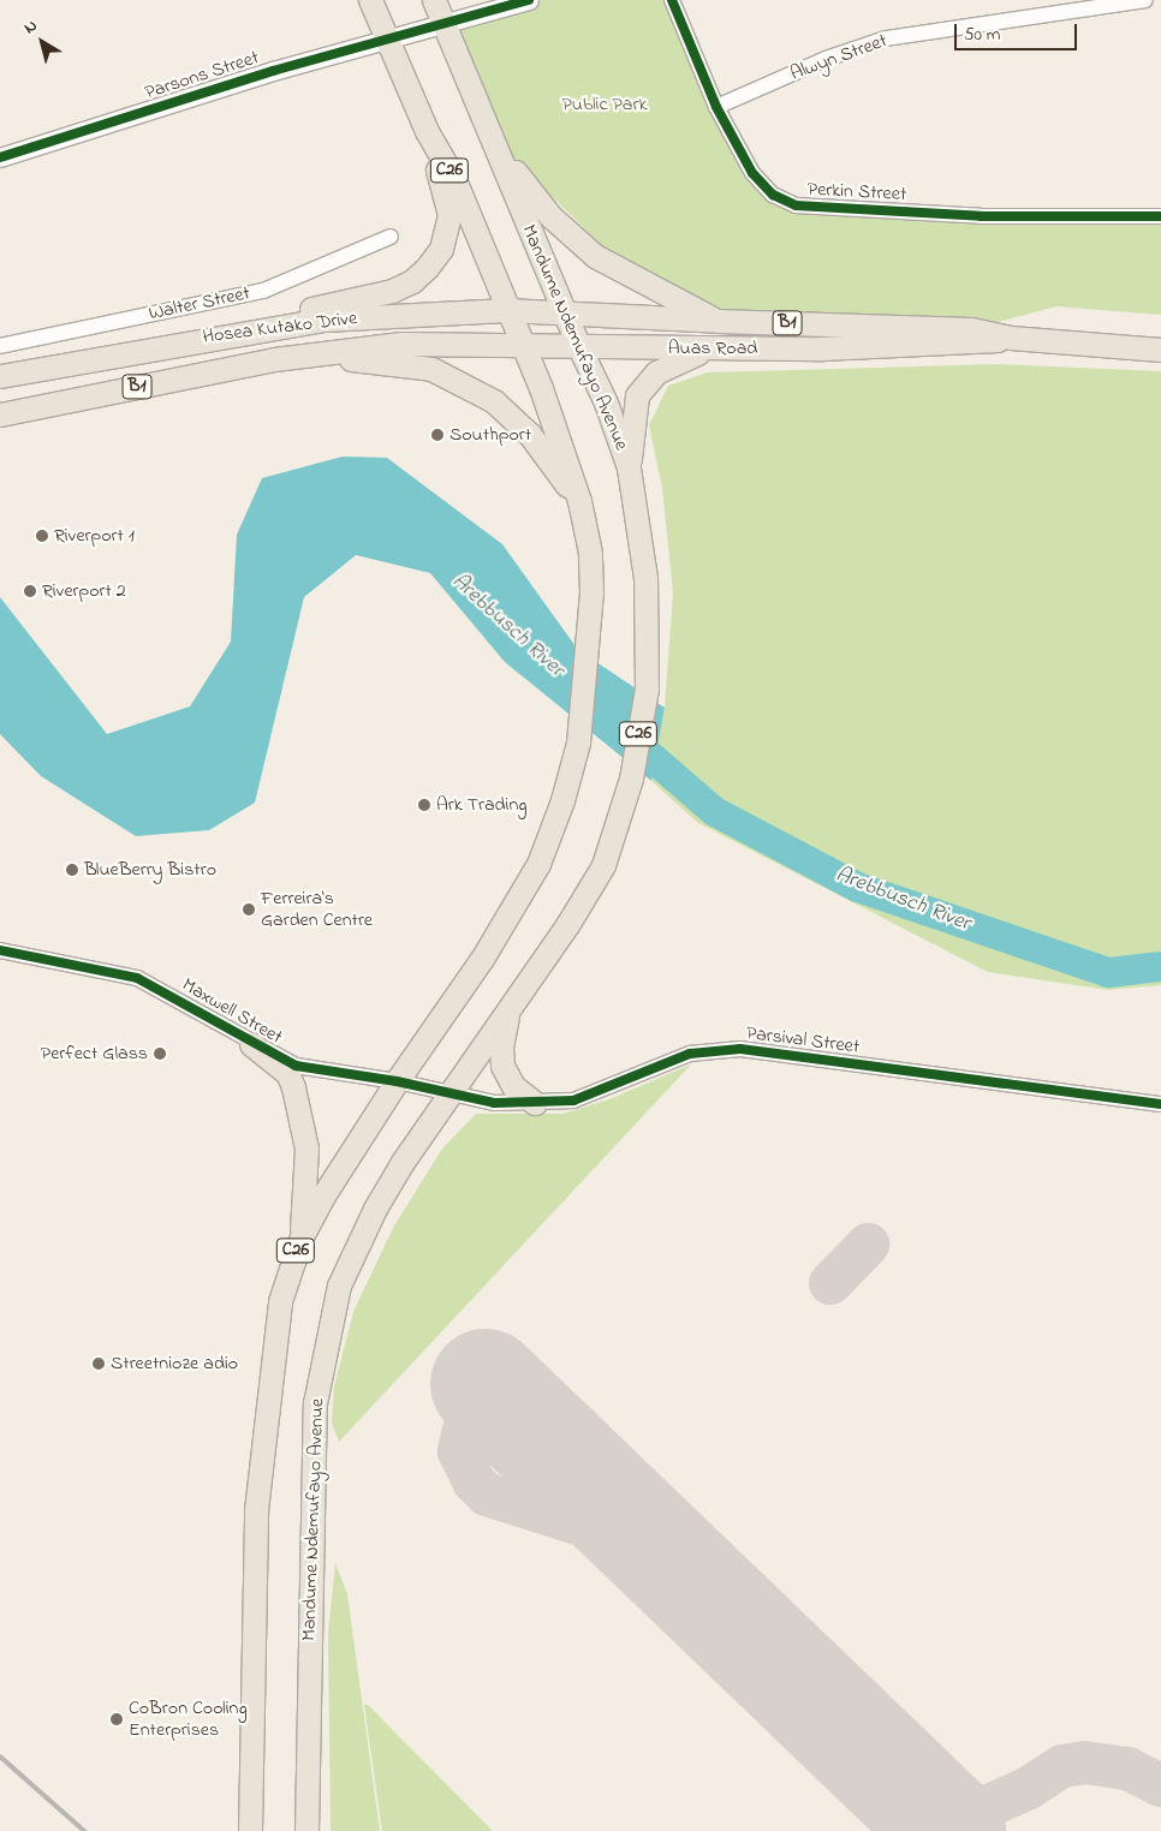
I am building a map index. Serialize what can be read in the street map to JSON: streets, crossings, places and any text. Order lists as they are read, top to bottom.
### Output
{
  "streets": {
    "main road": [
      "C26",
      "B1",
      "Hosea Kutako Drive",
      "Mandume Ndemufayo Avenue",
      "Auas Road"
    ],
    "street": [
      "Alwyn Street",
      "Parsons Street",
      "Perkin Street",
      "Walter Street",
      "Maxwell Street",
      "Parsival Street"
    ]
  },
  "crossings": [
    ["Alwyn Street", "Perkin Street"],
    ["Parsons Street", "C26"],
    ["Parsons Street", "Mandume Ndemufayo Avenue"],
    ["C26", "Hosea Kutako Drive"],
    ["C26", "Auas Road"],
    ["C26", "Maxwell Street"],
    ["Hosea Kutako Drive", "Mandume Ndemufayo Avenue"],
    ["Hosea Kutako Drive", "Auas Road"],
    ["Mandume Ndemufayo Avenue", "Auas Road"],
    ["Mandume Ndemufayo Avenue", "Maxwell Street"],
    ["Mandume Ndemufayo Avenue", "Parsival Street"],
    ["Maxwell Street", "Parsival Street"]
  ],
  "water": ["Arebbusch River"],
  "parks": ["Public Park"],
  "places": [
    "Southport",
    "Riverport 1",
    "Riverport 2",
    "Ark Trading",
    "BlueBerry Bistro",
    "Ferreira's Garden Centre",
    "Perfect Glass",
    "Streetnioze adio",
    "CoBron Cooling Enterprises"
  ],
  "scale_bar": "50 m",
  "north": "top left"
}
